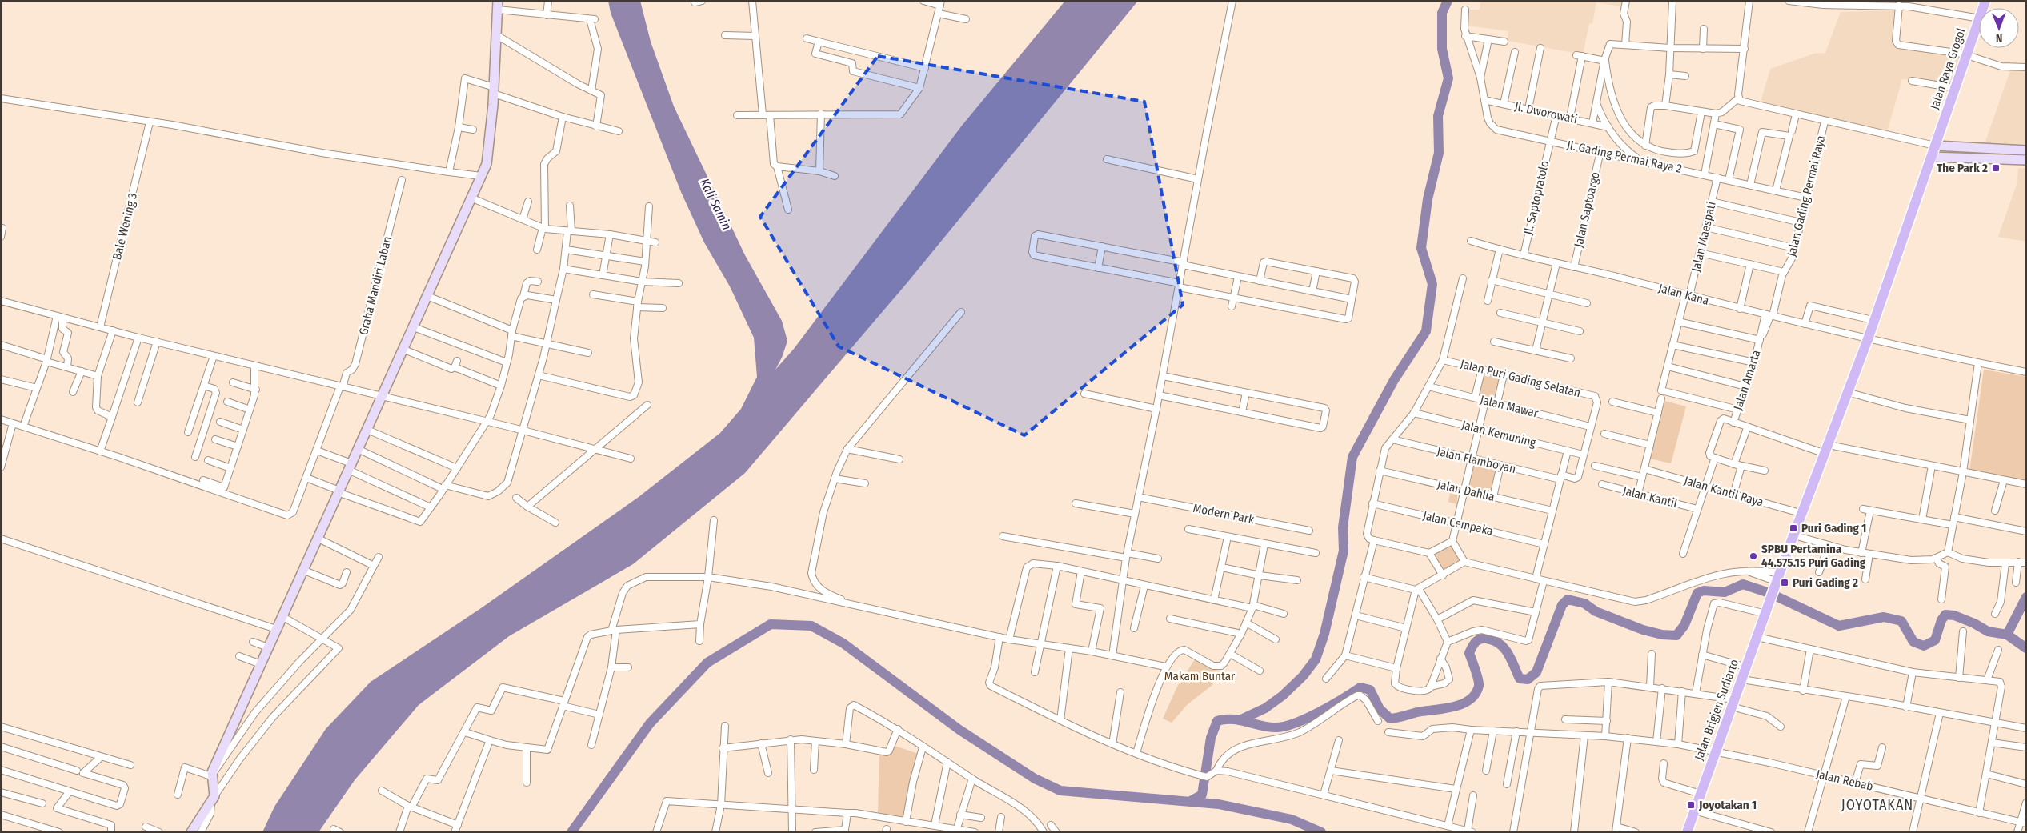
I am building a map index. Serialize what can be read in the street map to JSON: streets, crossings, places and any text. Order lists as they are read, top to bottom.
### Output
{
  "streets": {
    "main road": ["Jalan Raya Grogol", "Jalan Brigjen Sudiarto"],
    "street": [
      "Jl. Dworowati",
      "Jl. Gading Permai Raya 2",
      "Jalan Gading Permai Raya",
      "Jl. Saptopratolo",
      "Jalan Saptoargo",
      "Bale Wening 3",
      "Jalan Maespati",
      "Graha Mandiri Laban",
      "Jalan Kana",
      "Jalan Puri Gading Selatan",
      "Jalan Amarta",
      "Jalan Mawar",
      "Jalan Kemuning",
      "Jalan Flamboyan",
      "Jalan Dahlia",
      "Jalan Kantil Raya",
      "Jalan Kantil",
      "Modern Park",
      "Jalan Cempaka",
      "Jalan Rebab"
    ]
  },
  "crossings": [
    ["Jalan Raya Grogol", "Jalan Kana"],
    ["Jalan Raya Grogol", "Jalan Brigjen Sudiarto"],
    ["Jl. Dworowati", "Jl. Gading Permai Raya 2"],
    ["Jl. Dworowati", "Jl. Saptopratolo"],
    ["Jl. Gading Permai Raya 2", "Jalan Gading Permai Raya"],
    ["Jl. Gading Permai Raya 2", "Jl. Saptopratolo"],
    ["Jl. Gading Permai Raya 2", "Jalan Saptoargo"],
    ["Jl. Gading Permai Raya 2", "Jalan Maespati"],
    ["Jalan Gading Permai Raya", "Jalan Kana"],
    ["Jalan Gading Permai Raya", "Jalan Amarta"],
    ["Jl. Saptopratolo", "Jalan Kana"],
    ["Jalan Saptoargo", "Jalan Kana"],
    ["Jalan Maespati", "Jalan Kana"],
    ["Jalan Maespati", "Jalan Amarta"],
    ["Jalan Kana", "Jalan Amarta"],
    ["Jalan Puri Gading Selatan", "Jalan Mawar"],
    ["Jalan Kemuning", "Jalan Flamboyan"],
    ["Jalan Kantil Raya", "Jalan Brigjen Sudiarto"],
    ["Jalan Brigjen Sudiarto", "Jalan Rebab"]
  ],
  "districts": ["JOYOTAKAN"],
  "water": ["Kali Samin"],
  "parks": ["Makam Buntar"],
  "places": {
    "transit": [
      "The Park 2",
      "Puri Gading 1",
      "Puri Gading 2",
      "Joyotakan 1"
    ],
    "other": ["SPBU Pertamina 44.575.15 Puri Gading"]
  },
  "north": "bottom"
}
